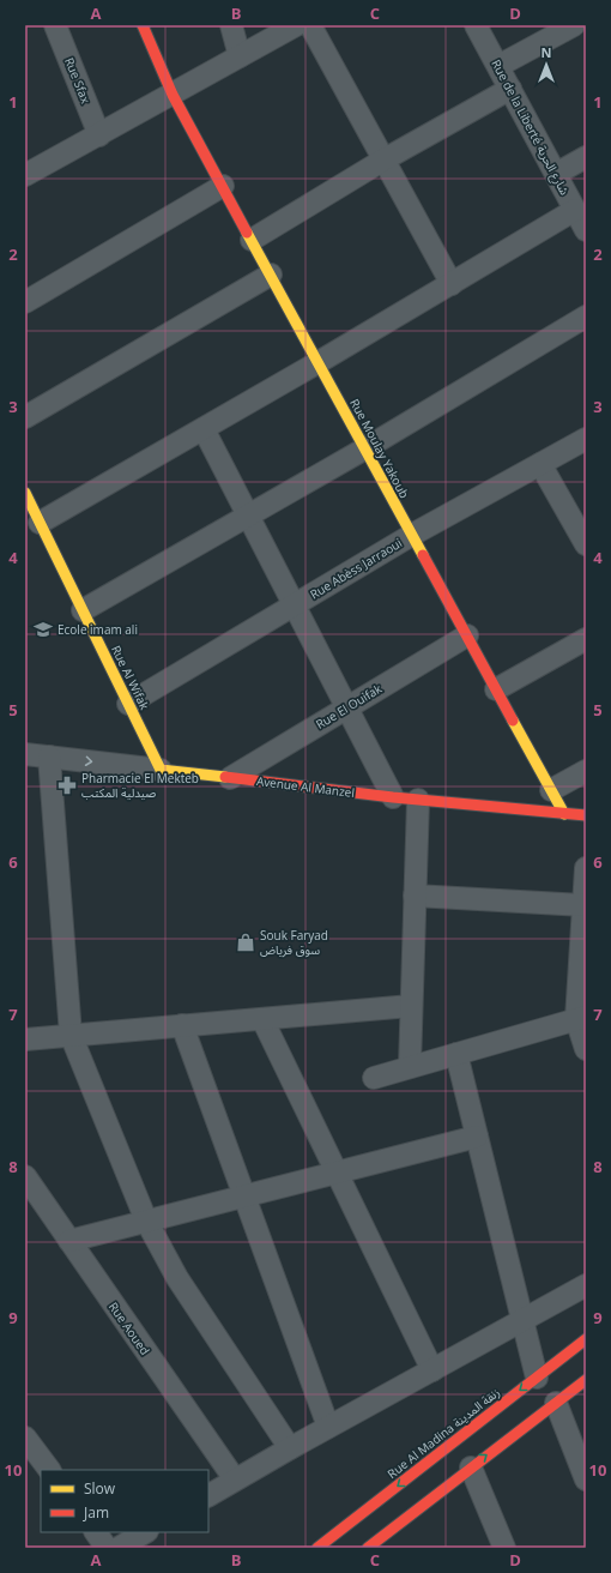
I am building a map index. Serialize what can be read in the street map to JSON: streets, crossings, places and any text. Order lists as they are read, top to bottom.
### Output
{
  "streets": {
    "street": [
      "Rue Sfax",
      "Rue de la Liberté شارع الحرية",
      "Rue Moulay Yakoub",
      "Rue Abèss Jarraoui",
      "Rue Al Wifak",
      "Rue El Ouifak",
      "Avenue Al Manzel",
      "Rue Aoued",
      "Rue Al Madina زنقة المدينة"
    ]
  },
  "crossings": [
    ["Rue Moulay Yakoub", "Rue Abèss Jarraoui"],
    ["Rue Moulay Yakoub", "Rue El Ouifak"],
    ["Rue Moulay Yakoub", "Avenue Al Manzel"],
    ["Rue Abèss Jarraoui", "Rue Al Wifak"],
    ["Rue Al Wifak", "Avenue Al Manzel"],
    ["Rue El Ouifak", "Avenue Al Manzel"]
  ],
  "places": {
    "school or university": ["Ecole imam ali"],
    "pharmacy": ["Pharmacie El Mekteb صيدلية المكتب"],
    "shop": ["Souk Faryad سوق فرياض"]
  },
  "legend": ["Slow", "Jam"],
  "north": "top",
  "grid": {
    "columns": [
      "A",
      "B",
      "C",
      "D"
    ],
    "rows": [
      "1",
      "2",
      "3",
      "4",
      "5",
      "6",
      "7",
      "8",
      "9",
      "10"
    ]
  }
}
